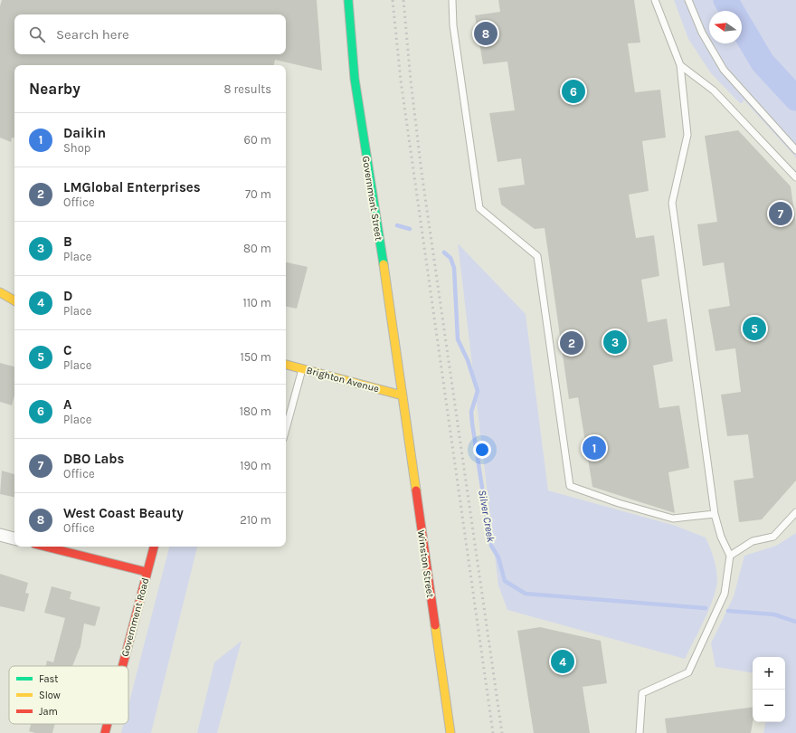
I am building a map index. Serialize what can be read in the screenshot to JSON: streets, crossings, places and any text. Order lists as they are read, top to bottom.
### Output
{
  "streets": {
    "street": [
      "Government Street",
      "Brighton Avenue",
      "Winston Street",
      "Government Road"
    ]
  },
  "crossings": [
    ["Government Street", "Brighton Avenue"],
    ["Government Street", "Winston Street"],
    ["Brighton Avenue", "Winston Street"]
  ],
  "water": ["Silver Creek"],
  "legend": ["Fast", "Slow", "Jam"],
  "north": "left",
  "page": {
    "search": "Search here",
    "pins": [
      "8",
      "6",
      "7",
      "5",
      "3",
      "2",
      "1",
      "4"
    ],
    "heading": ["Nearby", "8 results"],
    "list": [
      {
        "mark": "1",
        "name": "Daikin",
        "note": "Shop",
        "value": "60 m"
      },
      {
        "mark": "2",
        "name": "LMGlobal Enterprises",
        "note": "Office",
        "value": "70 m"
      },
      {
        "mark": "3",
        "name": "B",
        "note": "Place",
        "value": "80 m"
      },
      {
        "mark": "4",
        "name": "D",
        "note": "Place",
        "value": "110 m"
      },
      {
        "mark": "5",
        "name": "C",
        "note": "Place",
        "value": "150 m"
      },
      {
        "mark": "6",
        "name": "A",
        "note": "Place",
        "value": "180 m"
      },
      {
        "mark": "7",
        "name": "DBO Labs",
        "note": "Office",
        "value": "190 m"
      },
      {
        "mark": "8",
        "name": "West Coast Beauty",
        "note": "Office",
        "value": "210 m"
      }
    ],
    "map_buttons": ["+", "−"]
  }
}
